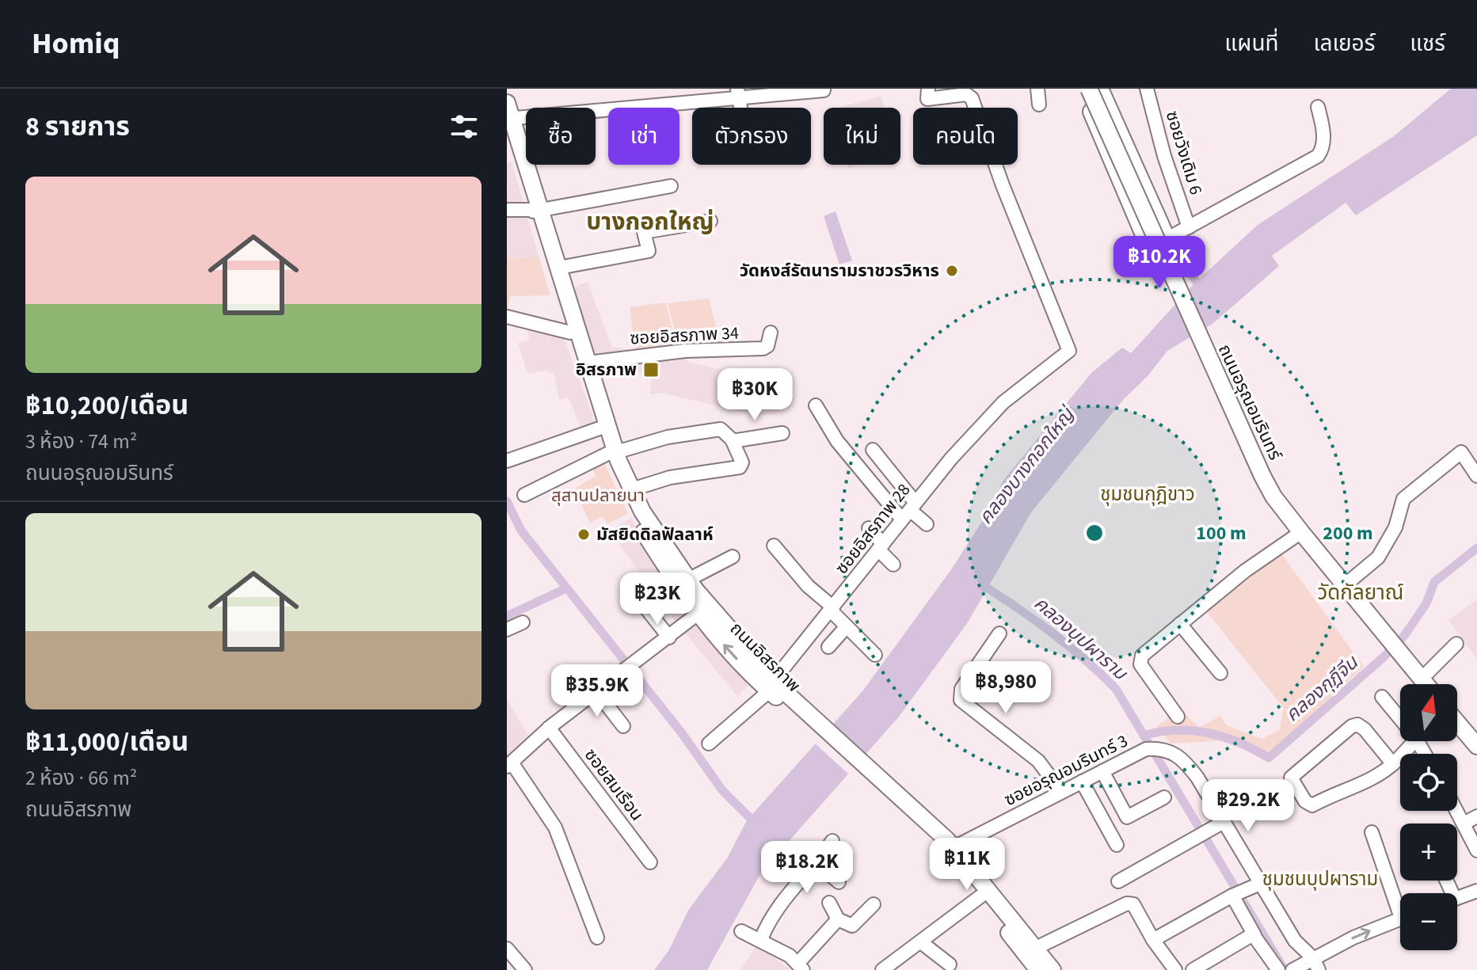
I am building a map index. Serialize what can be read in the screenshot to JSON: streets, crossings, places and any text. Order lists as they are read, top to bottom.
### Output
{
  "streets": {
    "main road": ["ถนนอรุณอมรินทร์", "ถนนอิสรภาพ"],
    "street": [
      "ซอยวังเดิม 6",
      "ซอยอิสรภาพ 34",
      "ซอยอิสรภาพ 28",
      "ซอยอรุณอมรินทร์ 3",
      "ซอยสมเรือน"
    ]
  },
  "crossings": [
    ["ซอยอิสรภาพ 28", "ถนนอิสรภาพ"],
    ["ถนนอิสรภาพ", "ซอยอรุณอมรินทร์ 3"]
  ],
  "districts": [
    "บางกอกใหญ่",
    "ชุมชนกุฎิขาว",
    "วัดกัลยาณ์",
    "ชุมชนบุปผาราม"
  ],
  "water": ["คลองบางกอกใหญ่", "คลองบุปผาราม", "คลองกุฎีจีน"],
  "parks": ["สุสานปลายนา"],
  "places": {
    "other": ["วัดหงส์รัตนารามราชวรวิหาร", "มัสยิดดิลฟัลลาห์"],
    "transit": ["อิสรภาพ"]
  },
  "north": "top",
  "page": {
    "header": "Homiq",
    "nav": ["แผนที่", "เลเยอร์", "แชร์"],
    "heading": "8 รายการ",
    "chip": [
      "ซื้อ",
      "เช่า",
      "ตัวกรอง",
      "ใหม่",
      "คอนโด"
    ],
    "list": [
      {
        "name": "฿10,200/เดือน",
        "note": "3 ห้อง · 74 m² · ถนนอรุณอมรินทร์"
      },
      {
        "name": "฿11,000/เดือน",
        "note": "2 ห้อง · 66 m² · ถนนอิสรภาพ"
      }
    ],
    "price": [
      "฿10.2K",
      "฿30K",
      "฿23K",
      "฿8,980",
      "฿35.9K",
      "฿29.2K",
      "฿11K",
      "฿18.2K"
    ],
    "map_buttons": ["+", "−"]
  },
  "rings": ["100 m", "200 m"]
}
